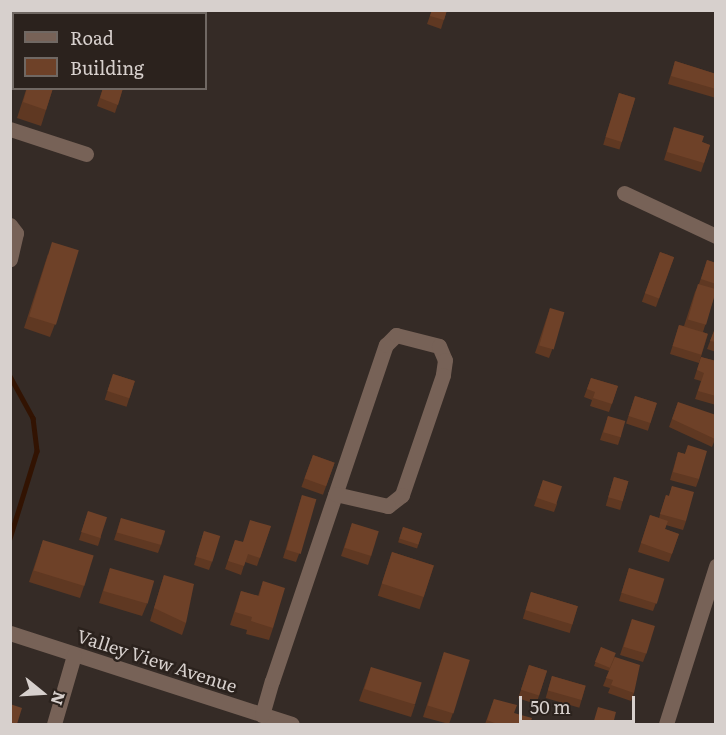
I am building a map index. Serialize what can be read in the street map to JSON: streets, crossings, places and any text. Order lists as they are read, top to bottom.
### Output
{
  "streets": {
    "street": ["Valley View Avenue"]
  },
  "legend": ["Road", "Building"],
  "scale_bar": "50 m",
  "north": "right"
}
